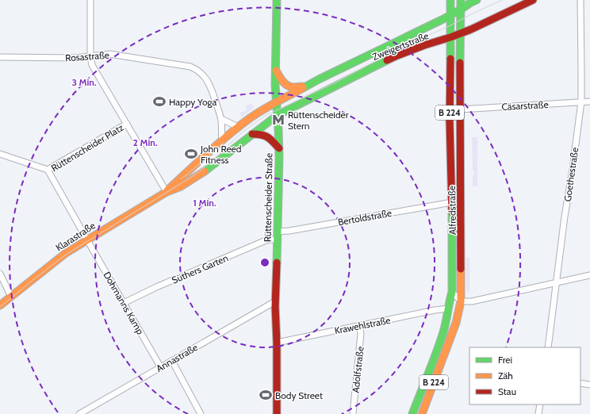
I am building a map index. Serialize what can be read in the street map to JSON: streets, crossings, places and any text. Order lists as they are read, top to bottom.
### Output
{
  "streets": {
    "street": [
      "Zweigertstraße",
      "Rosastraße",
      "Cäsarstraße",
      "B 224",
      "Rüttenscheider Platz",
      "Goethestraße",
      "Rüttenscheider Straße",
      "Alfredstraße",
      "Bertoldstraße",
      "Klarastraße",
      "Süthers Garten",
      "Dohmanns Kamp",
      "Krawehlstraße",
      "Annastraße",
      "Adolfstraße"
    ]
  },
  "crossings": [
    ["Zweigertstraße", "Rüttenscheider Straße"],
    ["Zweigertstraße", "Alfredstraße"],
    ["Zweigertstraße", "Klarastraße"],
    ["Cäsarstraße", "Goethestraße"],
    ["Cäsarstraße", "Alfredstraße"],
    ["Rüttenscheider Platz", "Klarastraße"],
    ["Rüttenscheider Platz", "Dohmanns Kamp"],
    ["Rüttenscheider Straße", "Bertoldstraße"],
    ["Rüttenscheider Straße", "Klarastraße"],
    ["Rüttenscheider Straße", "Süthers Garten"],
    ["Rüttenscheider Straße", "Krawehlstraße"],
    ["Rüttenscheider Straße", "Annastraße"],
    ["Alfredstraße", "Bertoldstraße"],
    ["Alfredstraße", "Krawehlstraße"],
    ["Klarastraße", "Dohmanns Kamp"],
    ["Süthers Garten", "Dohmanns Kamp"],
    ["Dohmanns Kamp", "Annastraße"],
    ["Krawehlstraße", "Adolfstraße"]
  ],
  "places": {
    "sports": ["Happy Yoga", "John Reed Fitness", "Body Street"],
    "metro station": ["Rüttenscheider Stern"]
  },
  "legend": ["Frei", "Zäh", "Stau"],
  "rings": ["3 Min.", "2 Min.", "1 Min."]
}
